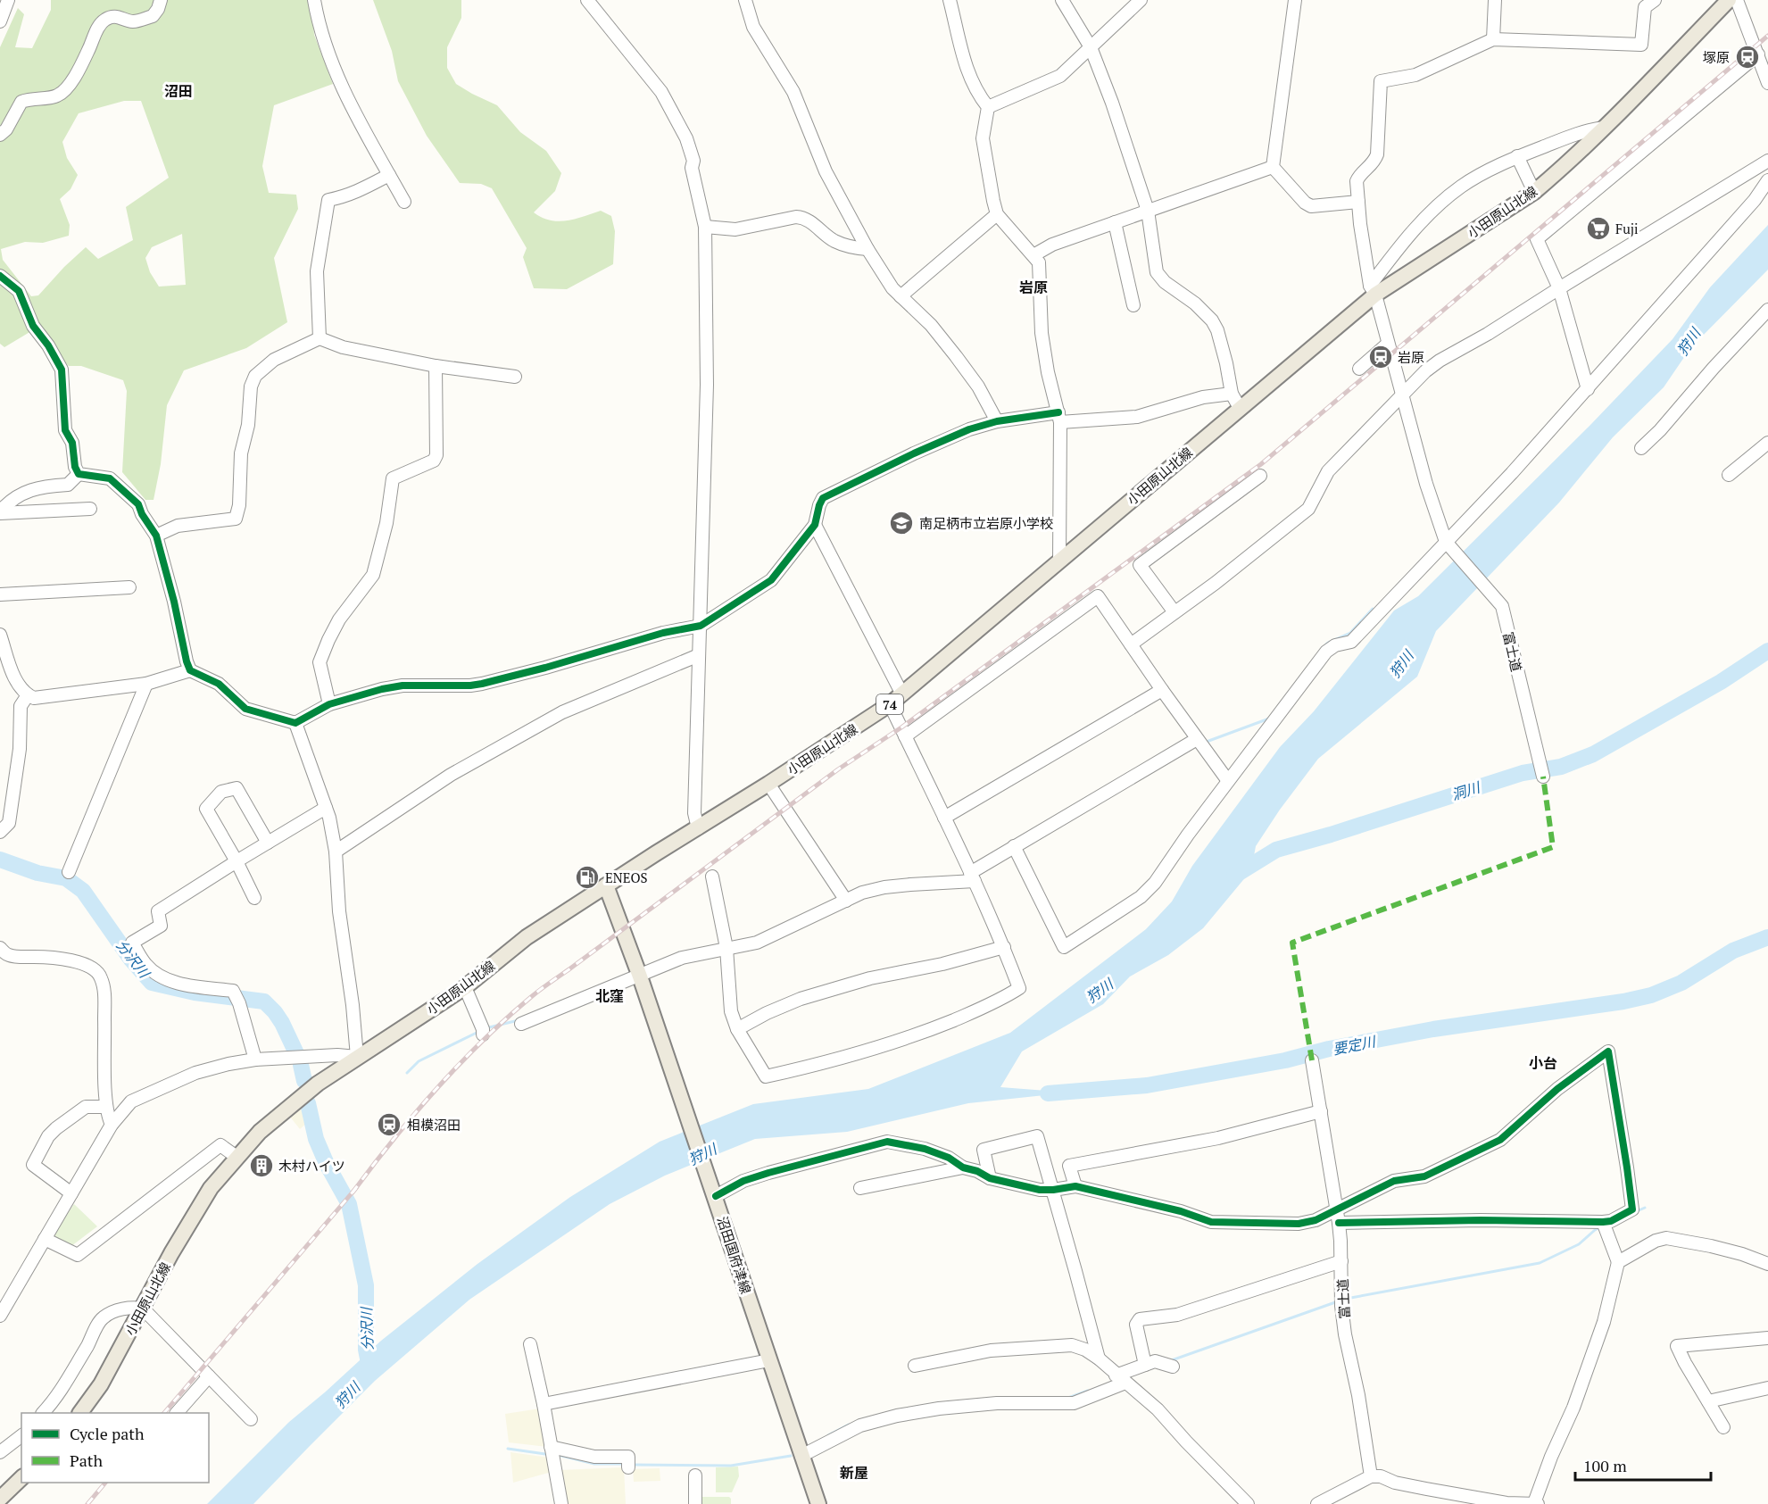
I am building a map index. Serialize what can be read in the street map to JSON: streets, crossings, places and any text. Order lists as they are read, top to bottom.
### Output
{
  "streets": {
    "main road": ["小田原山北線", "74", "沼田国府津線"],
    "street": ["富士道"]
  },
  "crossings": [
    ["小田原山北線", "富士道"],
    ["小田原山北線", "沼田国府津線"]
  ],
  "districts": [
    "沼田",
    "岩原",
    "北窪",
    "小台",
    "新屋"
  ],
  "water": [
    "狩川",
    "洞川",
    "分沢川",
    "要定川"
  ],
  "places": {
    "station": ["塚原", "岩原", "相模沼田"],
    "supermarket": ["Fuji"],
    "school or university": ["南足柄市立岩原小学校"],
    "fuel station": ["ENEOS"],
    "building": ["木村ハイツ"]
  },
  "legend": ["Cycle path", "Path"],
  "scale_bar": "100 m"
}
